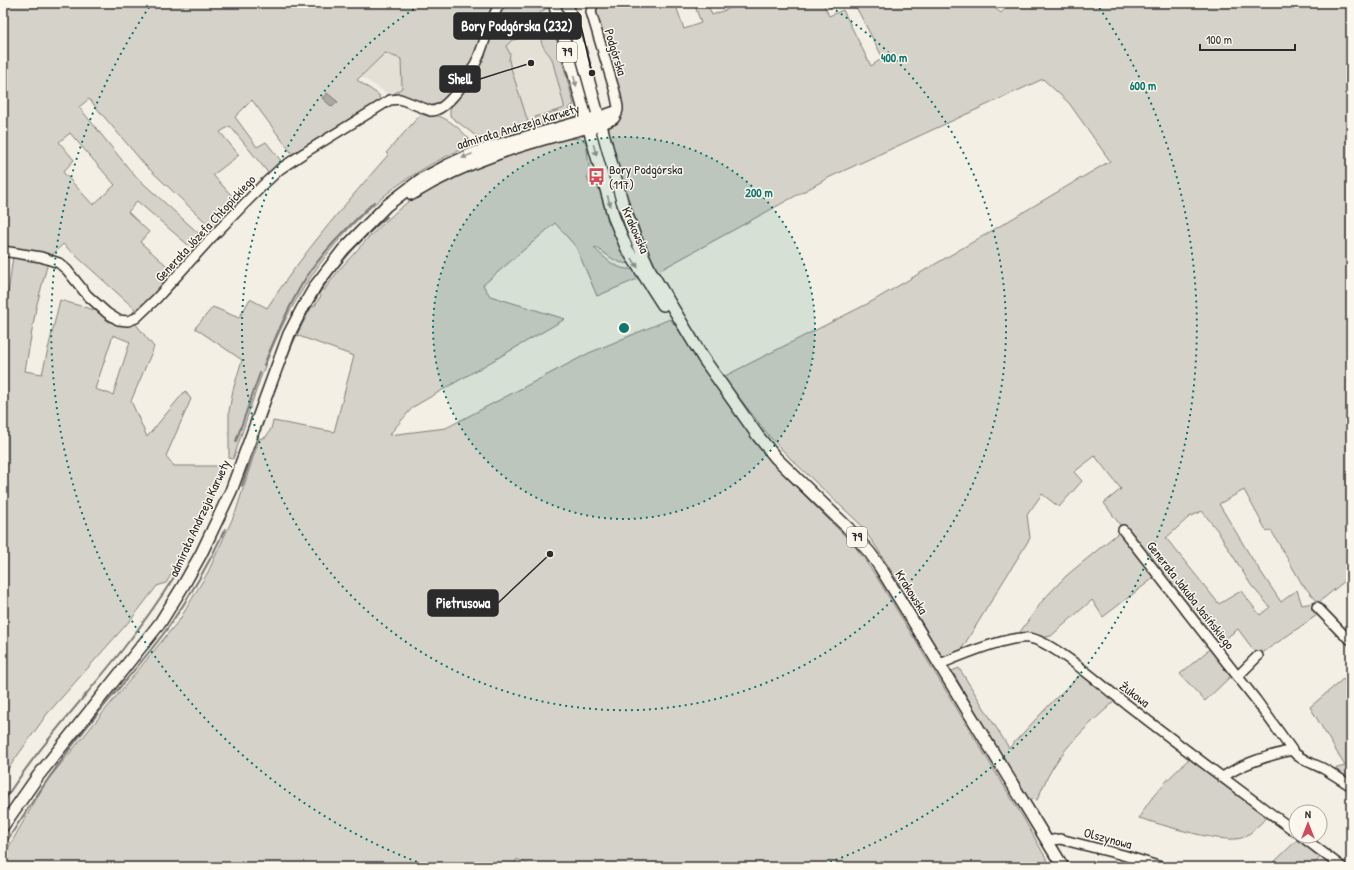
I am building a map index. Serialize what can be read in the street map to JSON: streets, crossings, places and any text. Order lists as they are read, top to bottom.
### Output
{
  "streets": {
    "main road": ["79", "admirała Andrzeja Karwety", "Krakowska"],
    "street": [
      "Podgórska",
      "Generała Józefa Chłopickiego",
      "Generała Jakuba Jasińskiego",
      "Żukowa",
      "Olszynowa"
    ]
  },
  "crossings": [
    ["Podgórska", "admirała Andrzeja Karwety"],
    ["Podgórska", "Krakowska"],
    ["admirała Andrzeja Karwety", "Krakowska"],
    ["Krakowska", "Żukowa"],
    ["Krakowska", "Olszynowa"]
  ],
  "places": {
    "other": ["Shell", "Bory Podgórska (232)", "Pietrusowa"],
    "bus stop": ["Bory Podgórska (117)"]
  },
  "scale_bar": "100 m",
  "north": "top",
  "rings": ["400 m", "600 m", "200 m"]
}
